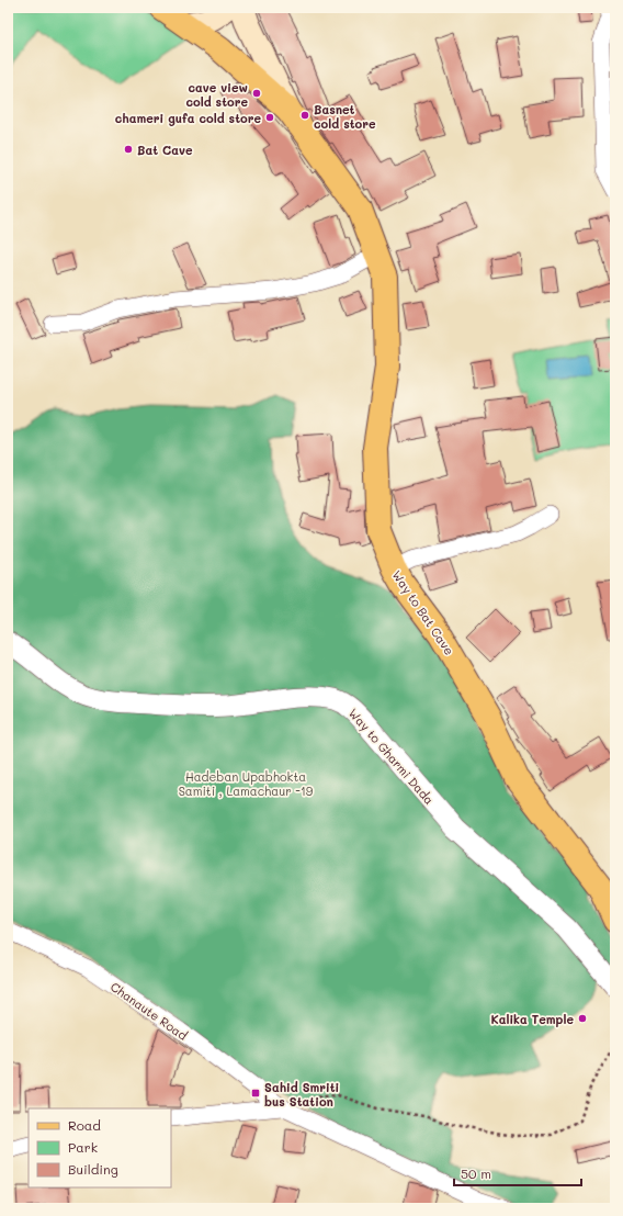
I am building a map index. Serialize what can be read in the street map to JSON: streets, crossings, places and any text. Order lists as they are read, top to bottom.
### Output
{
  "streets": {
    "main road": ["Way to Bat Cave"],
    "street": ["Way to Gharmi Dada", "Chanaute Road"]
  },
  "parks": ["Hadeban Upabhokta Samiti , Lamachaur -19"],
  "places": {
    "other": [
      "cave view cold store",
      "Basnet cold store",
      "chameri gufa cold store",
      "Bat Cave",
      "Kalika Temple"
    ],
    "transit": ["Sahid Smriti bus Station"]
  },
  "legend": ["Road", "Park", "Building"],
  "scale_bar": "50 m"
}
